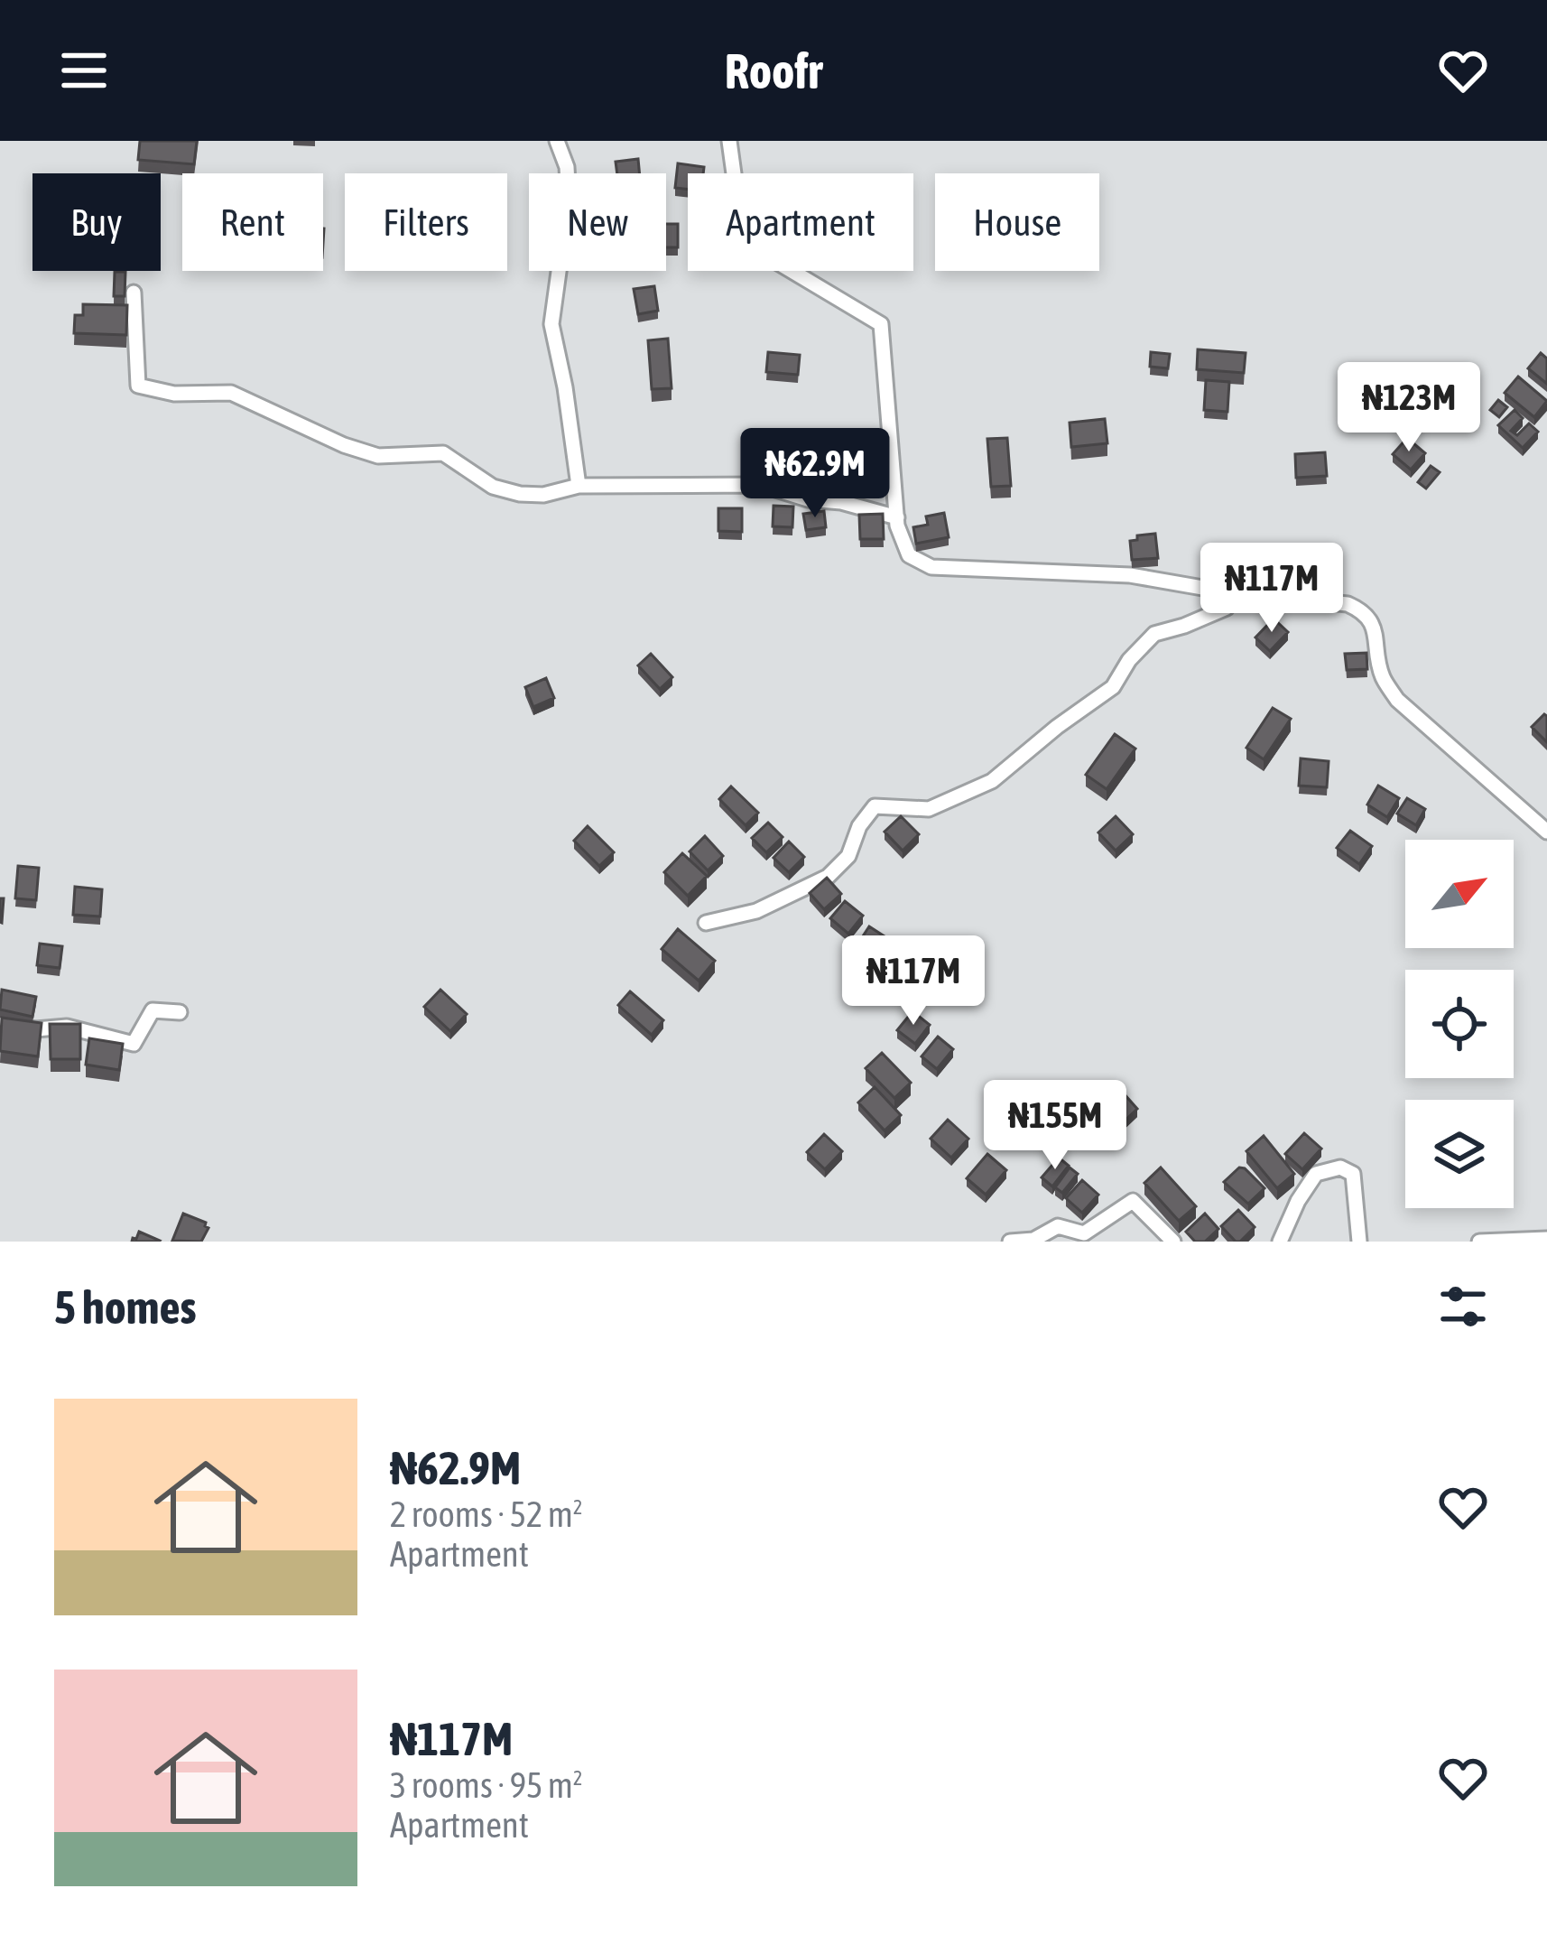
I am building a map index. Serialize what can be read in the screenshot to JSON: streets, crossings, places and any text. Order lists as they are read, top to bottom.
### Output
{
  "north": "top right",
  "page": {
    "header": "Roofr",
    "chip": [
      "Buy",
      "Rent",
      "Filters",
      "New",
      "Apartment",
      "House"
    ],
    "price": [
      "₦123M",
      "₦62.9M",
      "₦117M",
      "₦117M",
      "₦155M"
    ],
    "heading": "5 homes",
    "list": [
      {
        "name": "₦62.9M",
        "note": "2 rooms · 52 m² · Apartment"
      },
      {
        "name": "₦117M",
        "note": "3 rooms · 95 m² · Apartment"
      }
    ]
  }
}
